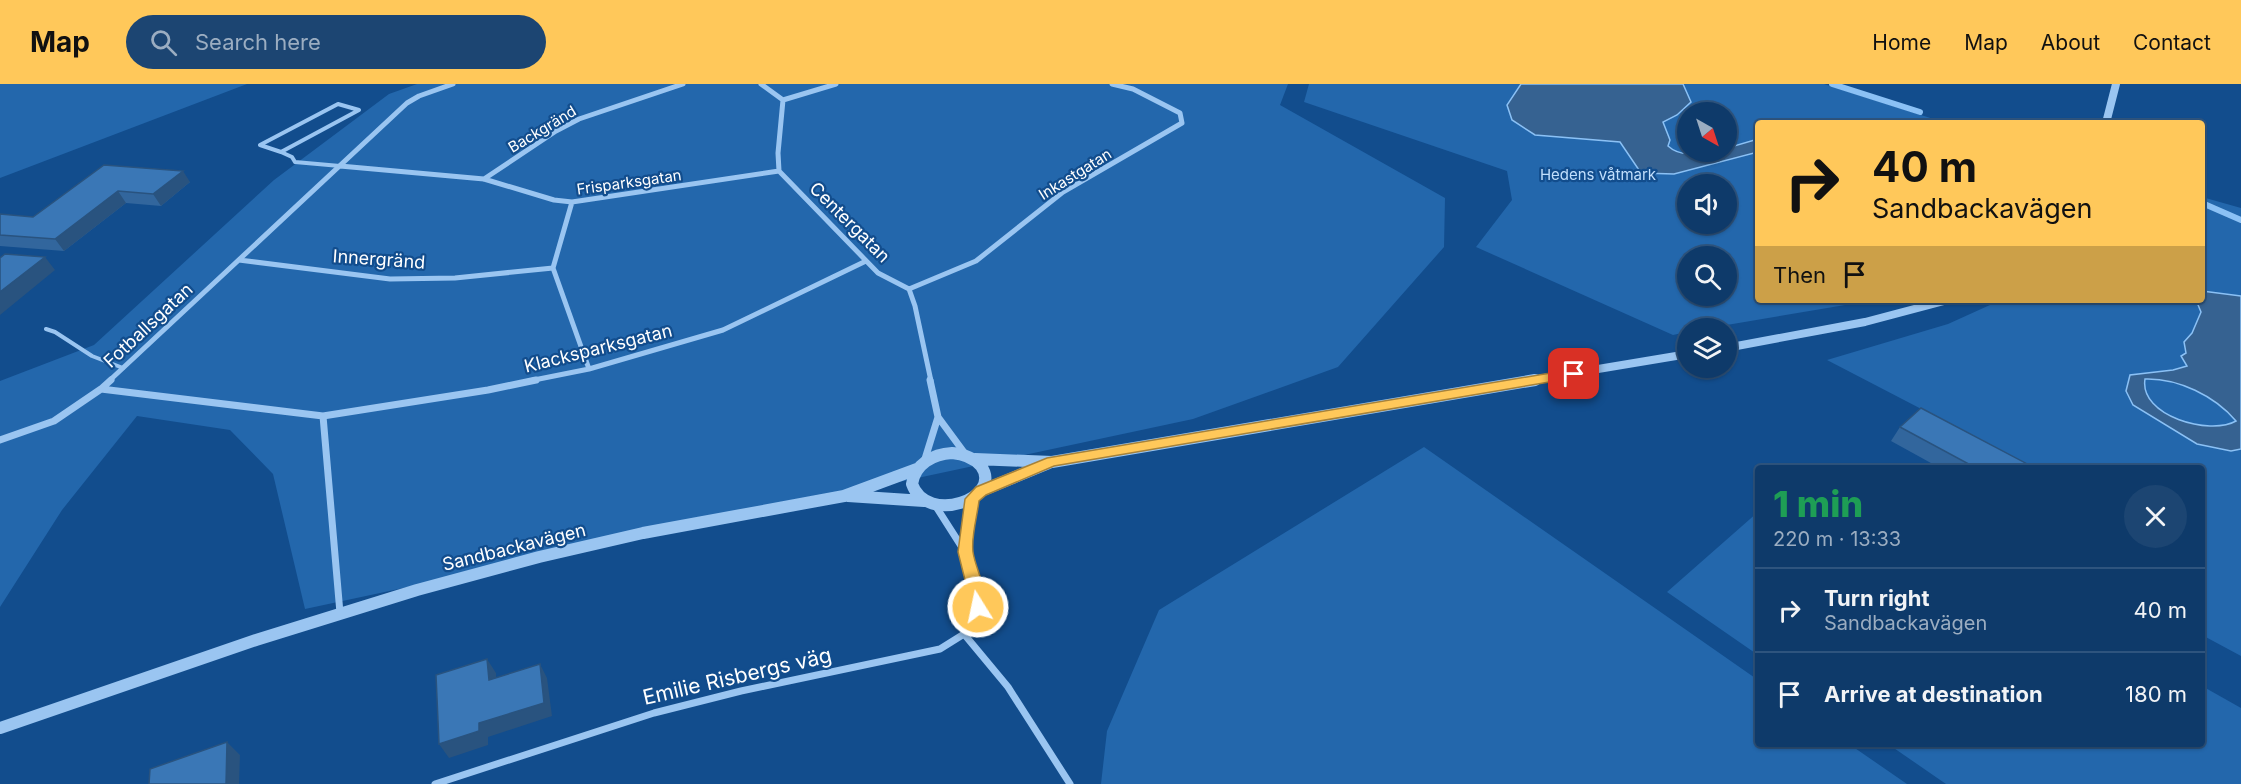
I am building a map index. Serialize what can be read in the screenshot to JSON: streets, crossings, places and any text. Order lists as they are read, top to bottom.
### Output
{
  "streets": {
    "street": [
      "Backgränd",
      "Inkastgatan",
      "Frisparksgatan",
      "Centergatan",
      "Innergränd",
      "Fotballsgatan",
      "Klacksparksgatan",
      "Sandbackavägen",
      "Emilie Risbergs väg"
    ]
  },
  "crossings": [
    ["Backgränd", "Frisparksgatan"],
    ["Inkastgatan", "Centergatan"],
    ["Frisparksgatan", "Centergatan"],
    ["Frisparksgatan", "Fotballsgatan"],
    ["Centergatan", "Klacksparksgatan"],
    ["Innergränd", "Fotballsgatan"],
    ["Fotballsgatan", "Klacksparksgatan"]
  ],
  "parks": ["Hedens våtmark"],
  "north": "bottom right",
  "page": {
    "header": "Map",
    "search": "Search here",
    "nav": [
      "Home",
      "Map",
      "About",
      "Contact"
    ],
    "turn": ["40 m", "Sandbackavägen"],
    "then": "Then",
    "heading": ["1 min", "220 m · 13:33"],
    "list": [
      {
        "name": "Turn right",
        "note": "Sandbackavägen",
        "value": "40 m"
      },
      {
        "name": "Arrive at destination",
        "value": "180 m"
      }
    ]
  }
}
